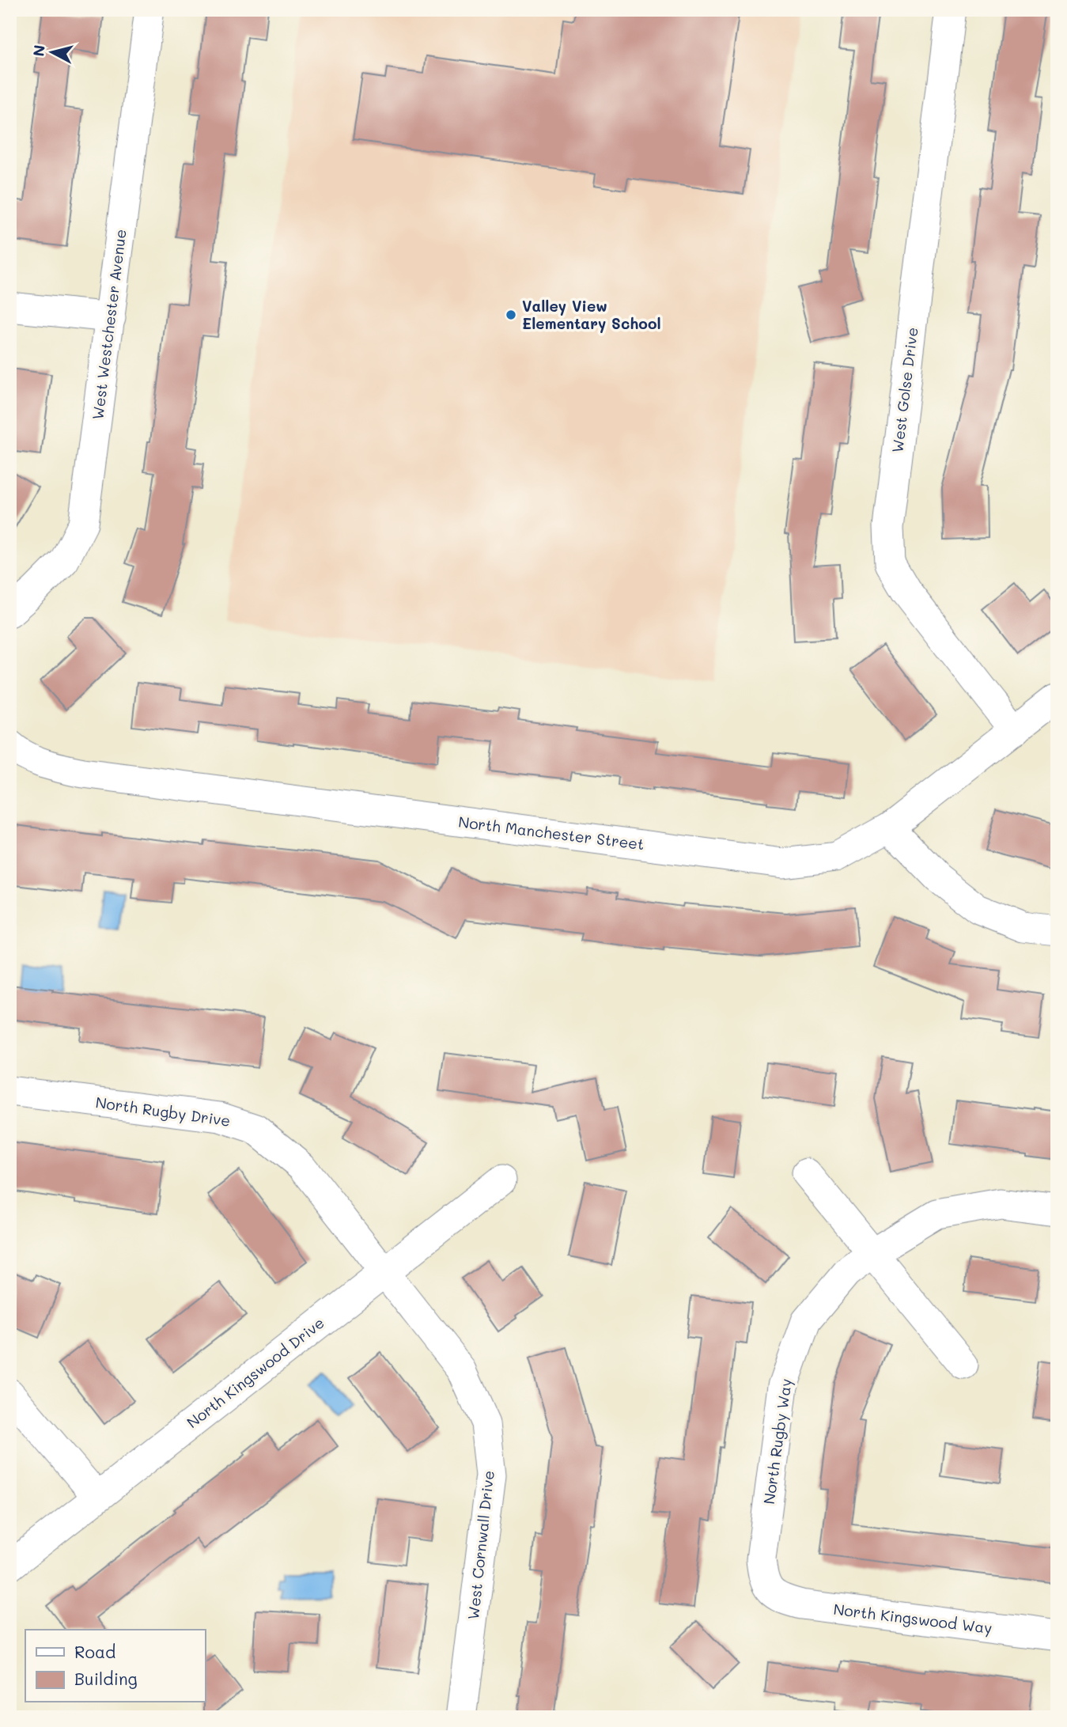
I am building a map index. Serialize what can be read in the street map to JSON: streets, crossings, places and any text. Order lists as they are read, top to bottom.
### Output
{
  "streets": {
    "street": [
      "West Westchester Avenue",
      "West Golse Drive",
      "North Manchester Street",
      "North Rugby Drive",
      "North Kingswood Drive",
      "North Rugby Way",
      "West Cornwall Drive",
      "North Kingswood Way"
    ]
  },
  "crossings": [
    ["West Golse Drive", "North Manchester Street"],
    ["North Rugby Drive", "North Kingswood Drive"],
    ["North Rugby Drive", "West Cornwall Drive"],
    ["North Kingswood Drive", "West Cornwall Drive"],
    ["North Rugby Way", "North Kingswood Way"]
  ],
  "places": ["Valley View Elementary School"],
  "legend": ["Road", "Building"],
  "north": "left"
}
